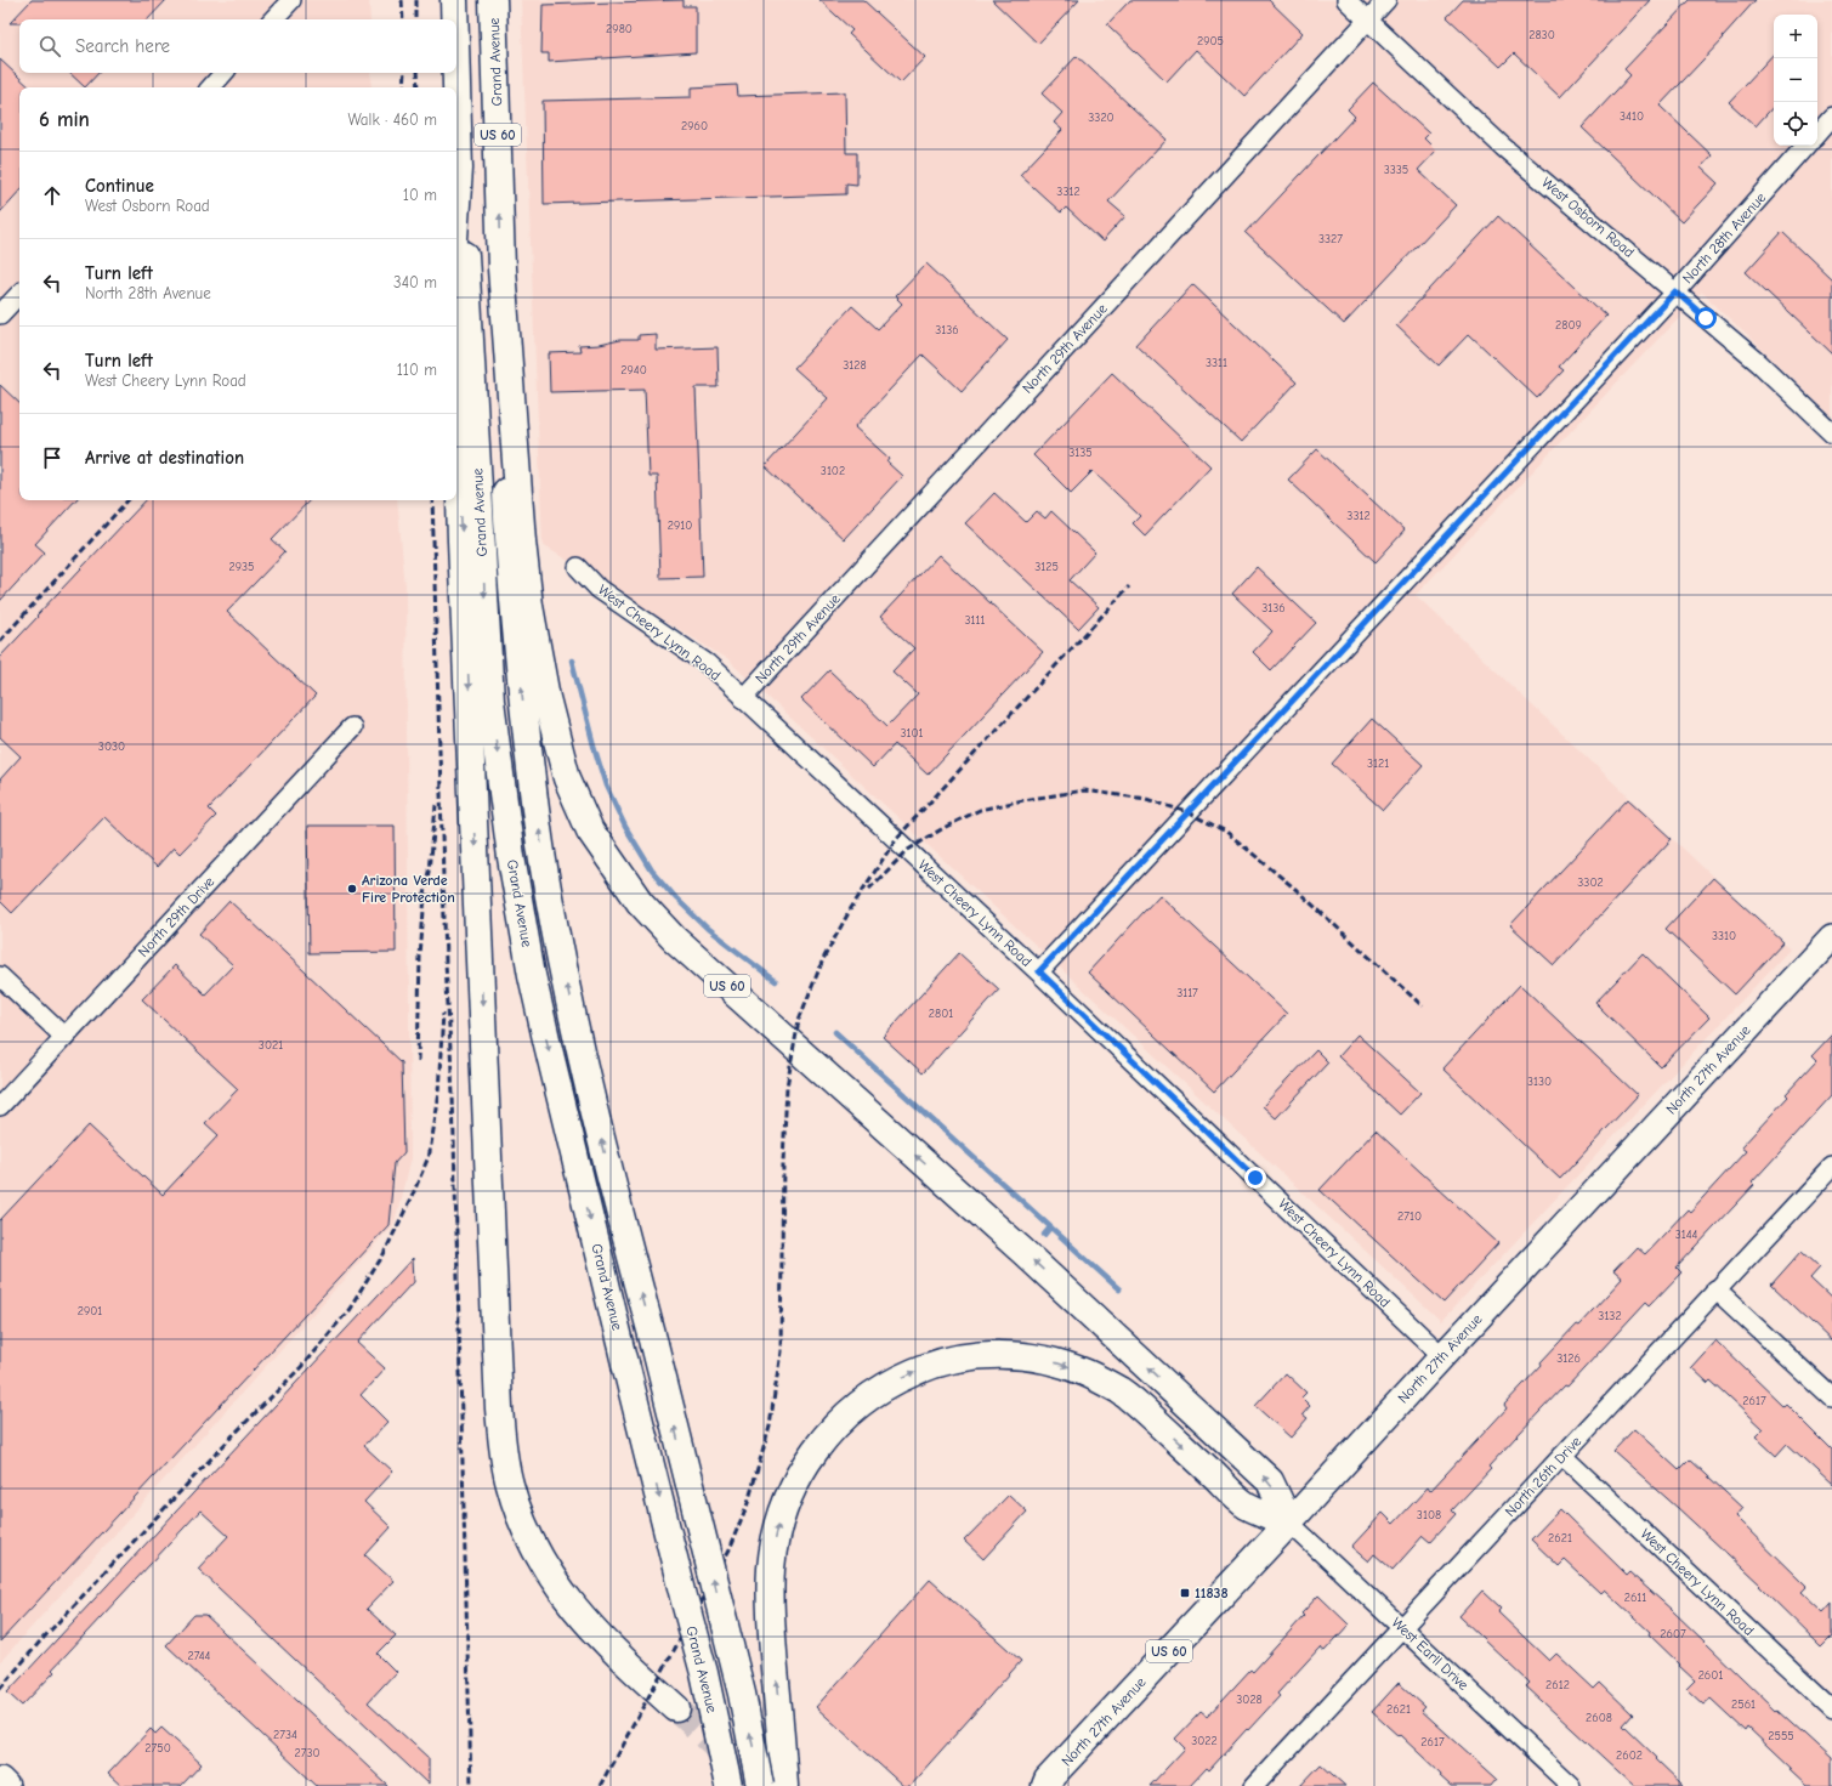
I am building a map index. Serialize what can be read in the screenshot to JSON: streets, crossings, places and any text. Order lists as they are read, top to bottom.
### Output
{
  "streets": {
    "main road": ["Grand Avenue", "US 60", "North 27th Avenue"],
    "street": [
      "West Osborn Road",
      "North 28th Avenue",
      "North 29th Avenue",
      "West Cheery Lynn Road",
      "North 29th Drive",
      "North 26th Drive",
      "West Earll Drive"
    ]
  },
  "crossings": [
    ["Grand Avenue", "US 60"],
    ["US 60", "North 27th Avenue"],
    ["US 60", "West Earll Drive"],
    ["West Osborn Road", "North 28th Avenue"],
    ["West Osborn Road", "North 29th Avenue"],
    ["North 28th Avenue", "West Cheery Lynn Road"],
    ["North 29th Avenue", "West Cheery Lynn Road"],
    ["West Cheery Lynn Road", "North 27th Avenue"],
    ["West Cheery Lynn Road", "North 26th Drive"],
    ["North 27th Avenue", "West Earll Drive"],
    ["North 26th Drive", "West Earll Drive"]
  ],
  "places": {
    "other": ["Arizona Verde Fire Protection"],
    "transit": ["11838"]
  },
  "house_numbers": [
    "2980",
    "2830",
    "2905",
    "3410",
    "3320",
    "2960",
    "3335",
    "3312",
    "3327",
    "2809",
    "3136",
    "3311",
    "3128",
    "2940",
    "3135",
    "3102",
    "3312",
    "2910",
    "2935",
    "3125",
    "3136",
    "3111",
    "3101",
    "3030",
    "3121",
    "3302",
    "3310",
    "3117",
    "2801",
    "3021",
    "3130",
    "2710",
    "3144",
    "2901",
    "3132",
    "3126",
    "2617",
    "3108",
    "2621",
    "2611",
    "2607",
    "2744",
    "2601",
    "2612",
    "3028",
    "2561",
    "2621",
    "2608",
    "2734",
    "2555",
    "3022",
    "2617",
    "2750",
    "2730",
    "2602"
  ],
  "page": {
    "map_buttons": ["+", "−"],
    "search": "Search here",
    "heading": ["6 min", "Walk · 460 m"],
    "list": [
      ["Continue", "West Osborn Road", "10 m"],
      ["Turn left", "North 28th Avenue", "340 m"],
      ["Turn left", "West Cheery Lynn Road", "110 m"],
      "Arrive at destination"
    ]
  }
}
